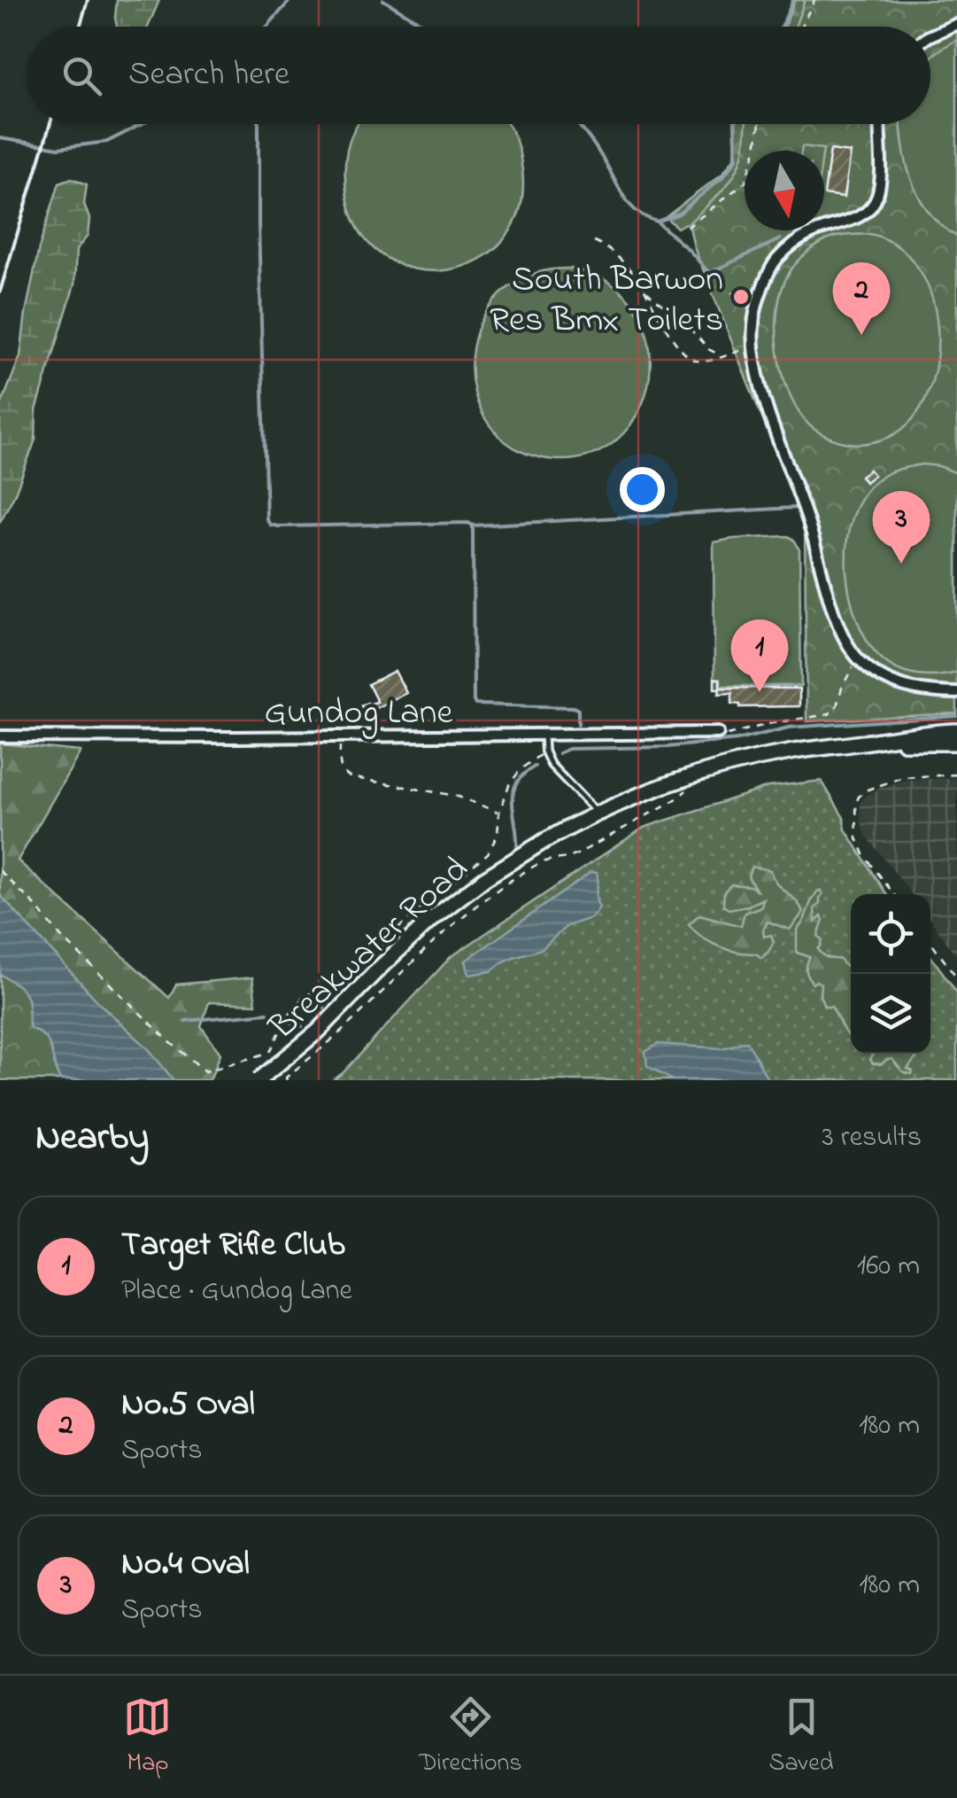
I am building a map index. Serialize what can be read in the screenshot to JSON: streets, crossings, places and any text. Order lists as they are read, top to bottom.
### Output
{
  "streets": {
    "main road": ["Breakwater Road"],
    "street": ["Gundog Lane"]
  },
  "places": ["South Barwon Res Bmx Toilets"],
  "north": "bottom",
  "page": {
    "search": "Search here",
    "pins": ["2", "3", "1"],
    "heading": ["Nearby", "3 results"],
    "list": [
      {
        "mark": "1",
        "name": "Target Rifle Club",
        "note": "Place · Gundog Lane",
        "value": "160 m"
      },
      {
        "mark": "2",
        "name": "No.5 Oval",
        "note": "Sports",
        "value": "180 m"
      },
      {
        "mark": "3",
        "name": "No.4 Oval",
        "note": "Sports",
        "value": "180 m"
      }
    ],
    "nav": ["Map", "Directions", "Saved"]
  }
}
